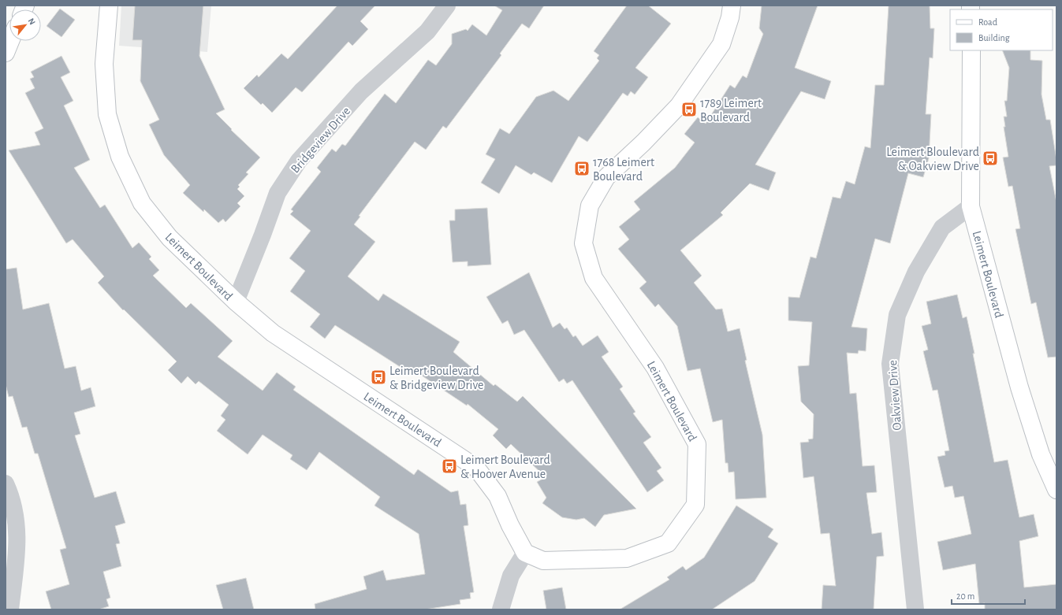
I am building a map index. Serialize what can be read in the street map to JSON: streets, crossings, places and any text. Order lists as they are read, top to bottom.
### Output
{
  "streets": {
    "street": ["Bridgeview Drive", "Leimert Boulevard", "Oakview Drive"]
  },
  "crossings": [
    ["Bridgeview Drive", "Leimert Boulevard"],
    ["Leimert Boulevard", "Oakview Drive"]
  ],
  "places": {
    "bus stop": [
      "1789 Leimert Boulevard",
      "Leimert Bloulevard & Oakview Drive",
      "1768 Leimert Boulevard",
      "Leimert Boulevard & Bridgeview Drive",
      "Leimert Boulevard & Hoover Avenue"
    ]
  },
  "legend": ["Road", "Building"],
  "scale_bar": "20 m",
  "north": "top right"
}
